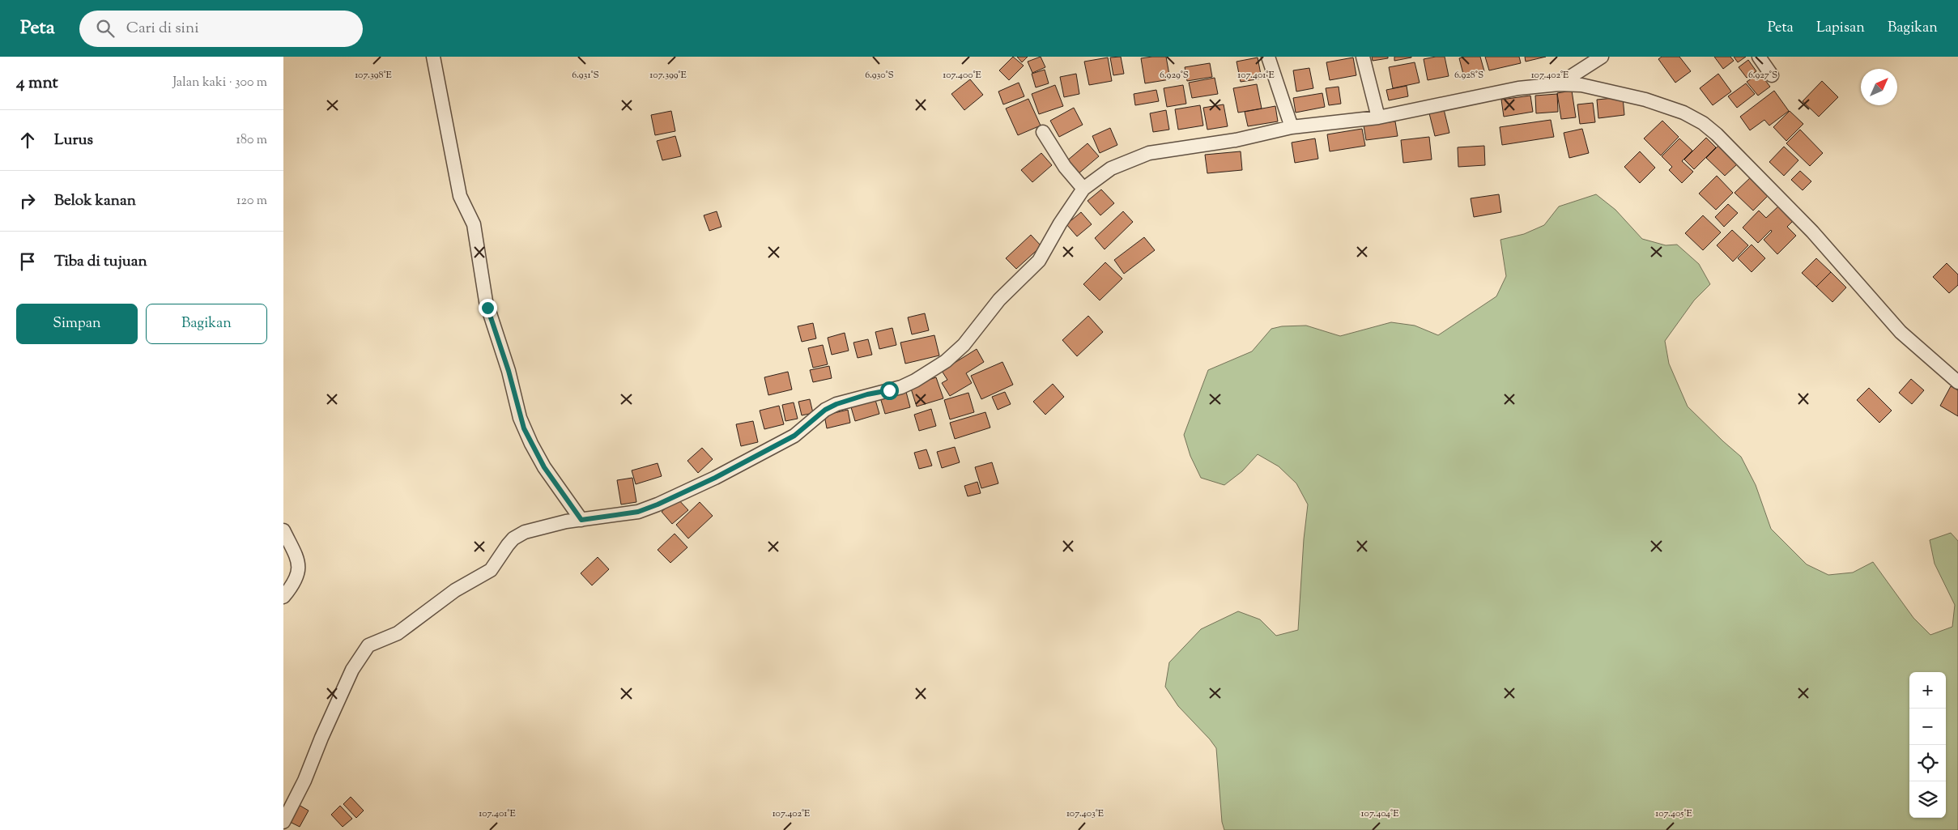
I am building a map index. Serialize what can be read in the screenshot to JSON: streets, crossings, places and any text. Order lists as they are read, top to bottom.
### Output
{
  "north": "top right",
  "page": {
    "header": "Peta",
    "search": "Cari di sini",
    "nav": ["Peta", "Lapisan", "Bagikan"],
    "heading": ["4 mnt", "Jalan kaki · 300 m"],
    "list": [
      ["Lurus", "180 m"],
      ["Belok kanan", "120 m"],
      "Tiba di tujuan"
    ],
    "buttons": ["Simpan", "Bagikan"],
    "map_buttons": ["+", "−"]
  },
  "coordinates": [
    "107.398°E",
    "6.931°S",
    "107.399°E",
    "6.930°S",
    "107.400°E",
    "6.929°S",
    "107.401°E",
    "6.928°S",
    "107.402°E",
    "6.927°S",
    "107.404°E",
    "107.405°E",
    "107.403°E"
  ]
}
